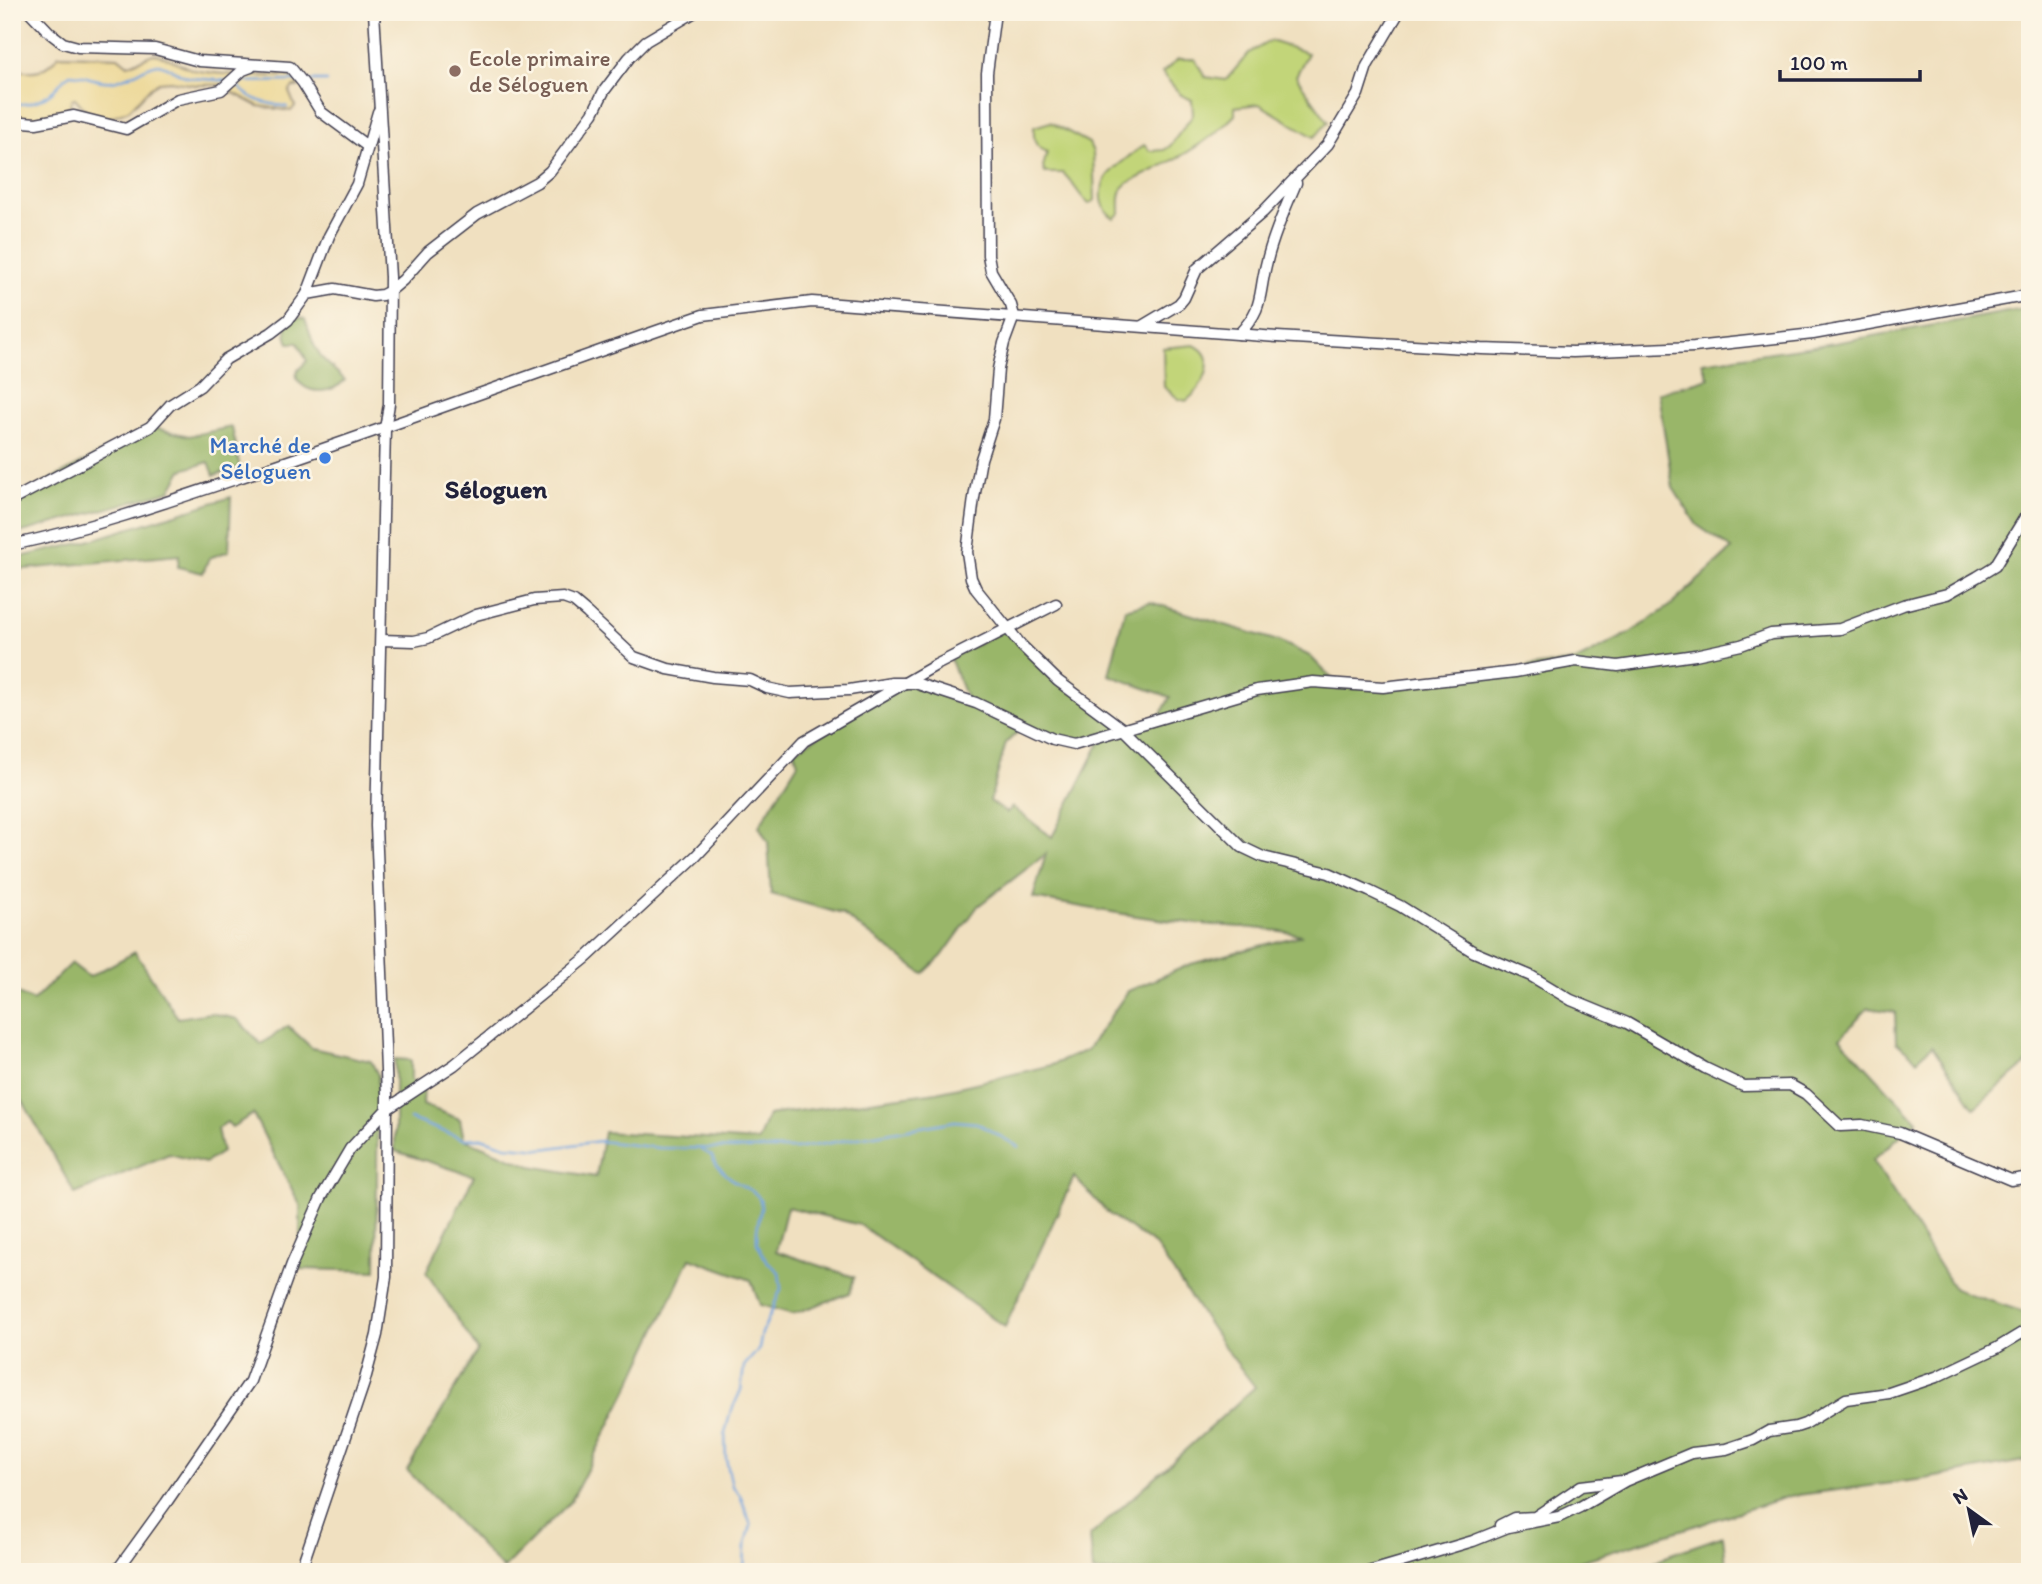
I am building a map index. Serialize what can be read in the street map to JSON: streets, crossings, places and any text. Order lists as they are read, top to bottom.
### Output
{
  "districts": ["Séloguen"],
  "places": ["Ecole primaire de Séloguen", "Marché de Séloguen"],
  "scale_bar": "100 m",
  "north": "top left"
}
